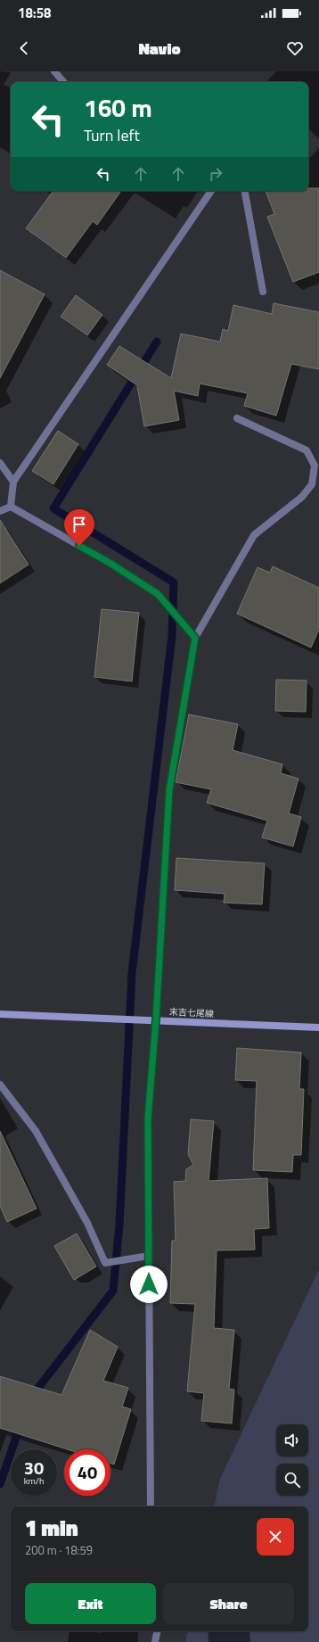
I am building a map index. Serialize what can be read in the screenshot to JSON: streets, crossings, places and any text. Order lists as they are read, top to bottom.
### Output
{
  "streets": {
    "main road": ["末吉七尾線"]
  },
  "page": {
    "status": "18:58",
    "header": "Navio",
    "turn": ["160 m", "Turn left"],
    "speed": "30 km/h",
    "limit": "40",
    "heading": ["1 min", "200 m · 18:59"],
    "buttons": ["Exit", "Share"]
  }
}
